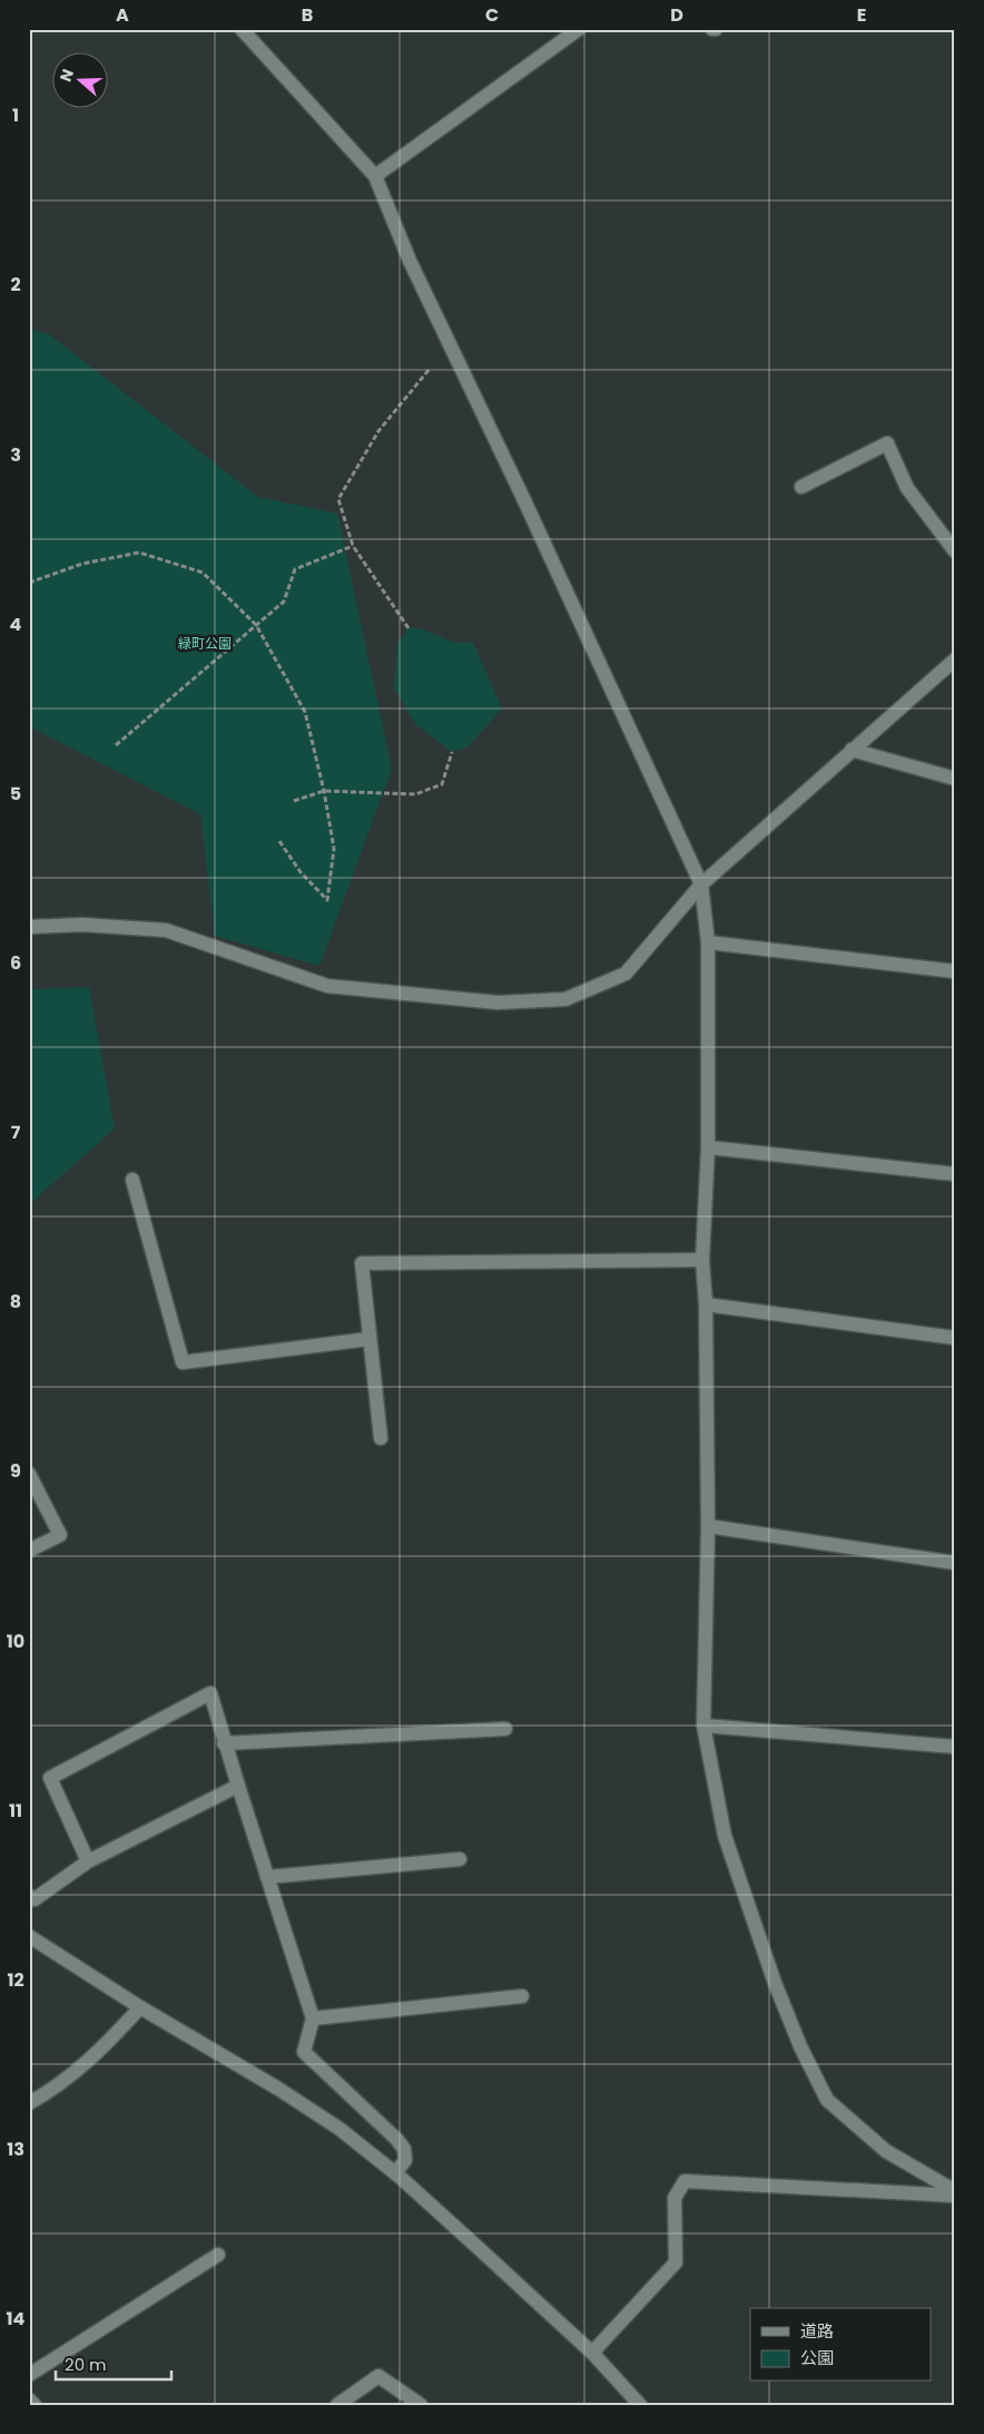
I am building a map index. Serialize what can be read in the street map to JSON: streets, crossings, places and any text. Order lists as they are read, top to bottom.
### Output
{
  "parks": ["緑町公園"],
  "legend": ["道路", "公園"],
  "scale_bar": "20 m",
  "north": "left",
  "grid": {
    "columns": [
      "A",
      "B",
      "C",
      "D",
      "E"
    ],
    "rows": [
      "1",
      "2",
      "3",
      "4",
      "5",
      "6",
      "7",
      "8",
      "9",
      "10",
      "11",
      "12",
      "13",
      "14"
    ]
  }
}
